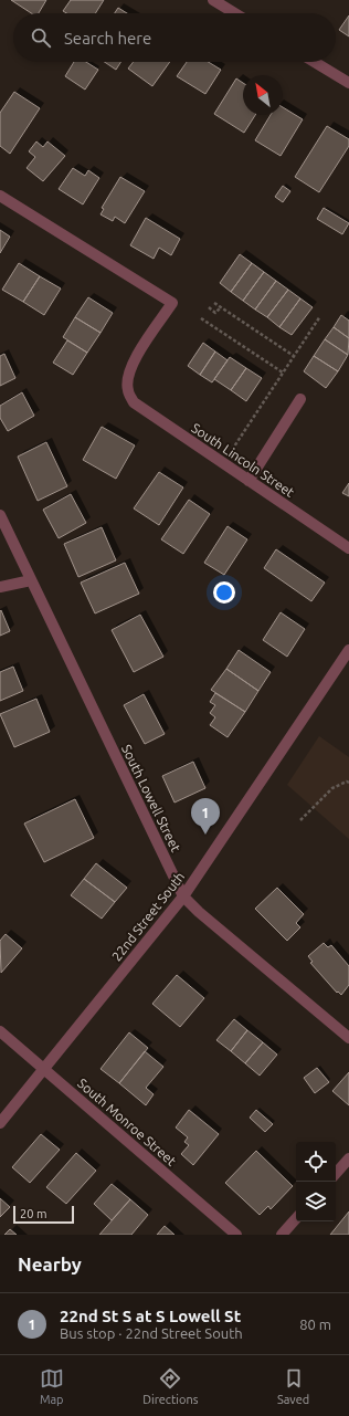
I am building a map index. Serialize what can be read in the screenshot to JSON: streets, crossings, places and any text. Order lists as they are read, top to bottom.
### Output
{
  "streets": {
    "street": [
      "South Lincoln Street",
      "South Lowell Street",
      "22nd Street South",
      "South Monroe Street"
    ]
  },
  "crossings": [
    ["South Lowell Street", "22nd Street South"],
    ["22nd Street South", "South Monroe Street"]
  ],
  "scale_bar": "20 m",
  "north": "top left",
  "page": {
    "search": "Search here",
    "pins": "1",
    "scale": "20 m",
    "heading": "Nearby",
    "list": [
      {
        "mark": "1",
        "name": "22nd St S at S Lowell St",
        "note": "Bus stop · 22nd Street South",
        "value": "80 m"
      }
    ],
    "nav": ["Map", "Directions", "Saved"]
  }
}
